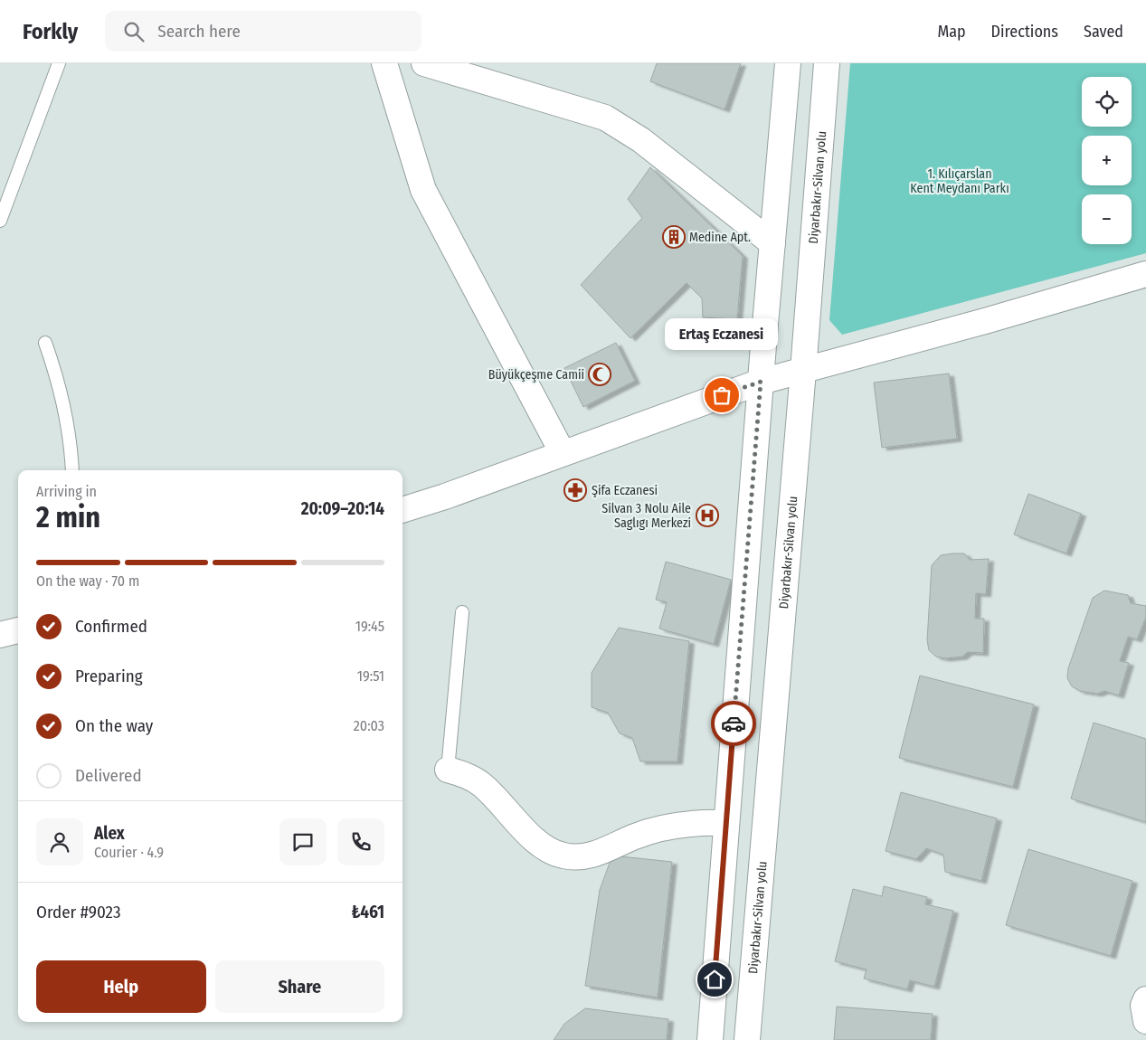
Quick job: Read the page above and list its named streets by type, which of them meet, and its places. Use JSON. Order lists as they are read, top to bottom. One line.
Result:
{"streets":{"main road":["Diyarbakır-Silvan yolu"]},"parks":["1. Kılıçarslan Kent Meydanı Parkı"],"places":{"building":["Medine Apt."],"mosque":["Büyükçeşme Camii"],"other":["Ertaş Eczanesi"],"pharmacy":["Şifa Eczanesi"],"hospital":["Silvan 3 Nolu Aile Saglıgı Merkezi"]},"page":{"header":"Forkly","search":"Search here","nav":["Map","Directions","Saved"],"map_buttons":["+","−"],"bubble":"Ertaş Eczanesi","heading":["2 min","Arriving in","20:09–20:14"],"panel":["Alex","Courier · 4.9","Order #9023","₺461"],"bar":"On the way · 70 m","list":[["Confirmed","19:45"],["Preparing","19:51"],["On the way","20:03"],"Delivered"],"buttons":["Help","Share"]}}
